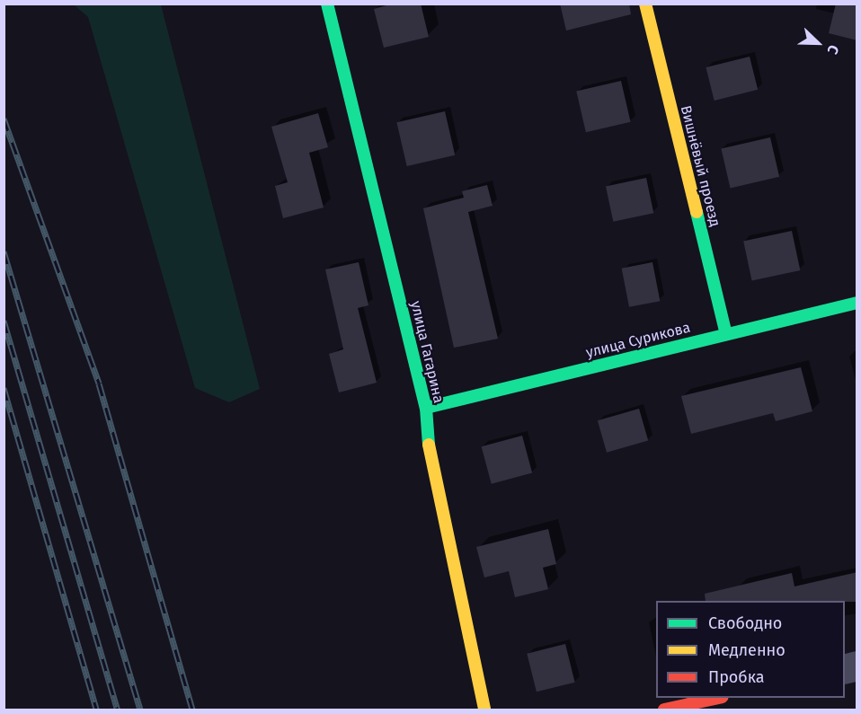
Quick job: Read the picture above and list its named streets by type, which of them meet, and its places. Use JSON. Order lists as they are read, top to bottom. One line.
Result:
{"streets":{"street":["Вишнёвый проезд","улица Сурикова","улица Гагарина"]},"crossings":[["Вишнёвый проезд","улица Сурикова"],["улица Сурикова","улица Гагарина"]],"legend":["Свободно","Медленно","Пробка"],"north":"bottom right"}
